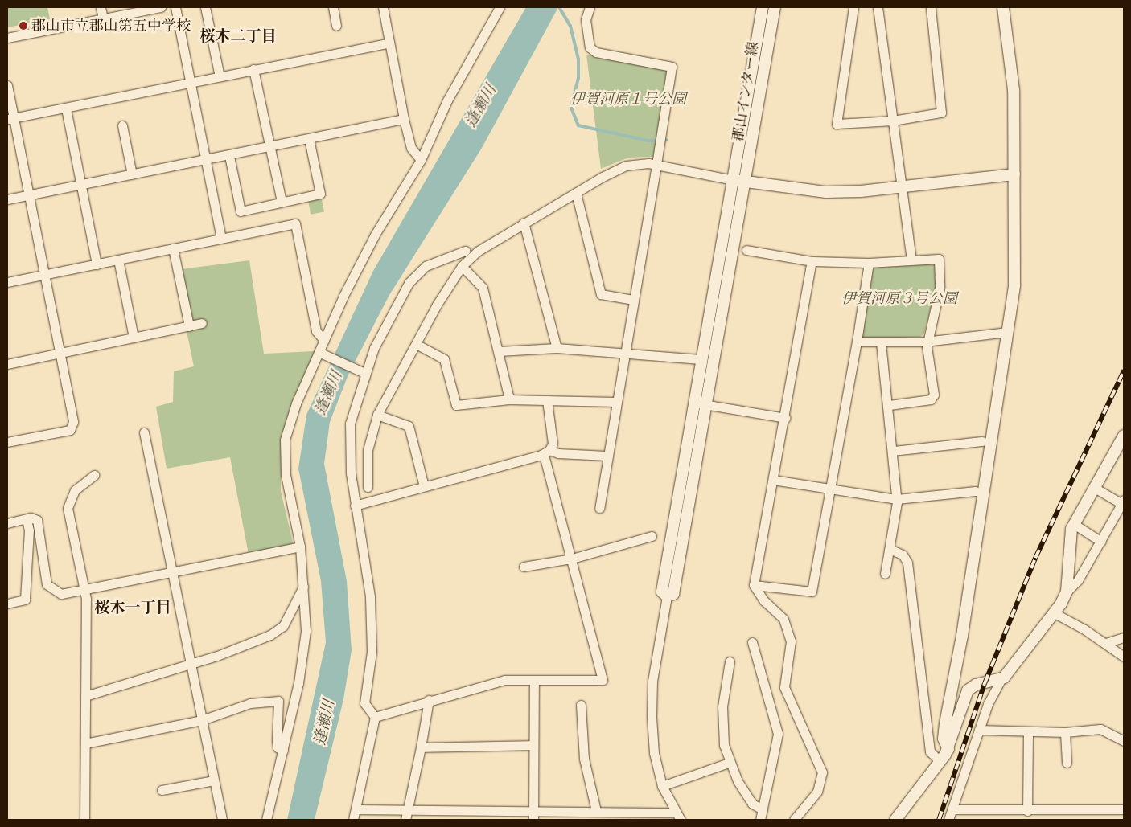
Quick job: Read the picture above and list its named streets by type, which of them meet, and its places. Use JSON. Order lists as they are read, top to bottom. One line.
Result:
{"streets":{"street":["郡山インター線"]},"districts":["桜木二丁目","桜木一丁目"],"water":["逢瀬川"],"parks":["伊賀河原１号公園","伊賀河原３号公園"],"places":["郡山市立郡山第五中学校"]}
